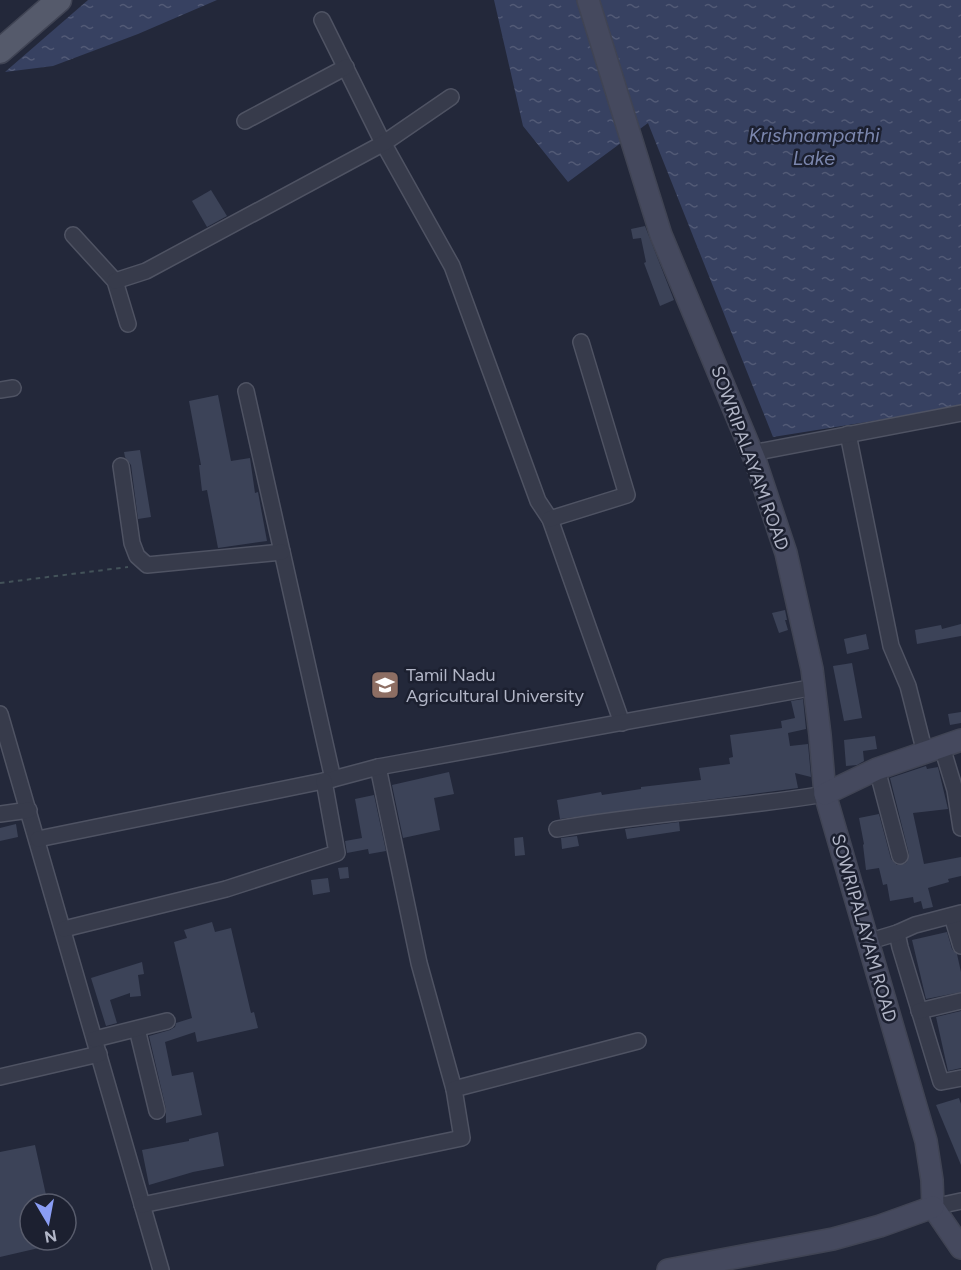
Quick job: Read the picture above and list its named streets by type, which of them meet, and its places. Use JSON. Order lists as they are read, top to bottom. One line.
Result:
{"streets":{"street":["SOWRIPALAYAM ROAD"]},"water":["Krishnampathi Lake"],"places":{"school or university":["Tamil Nadu Agricultural University"]},"north":"bottom"}
